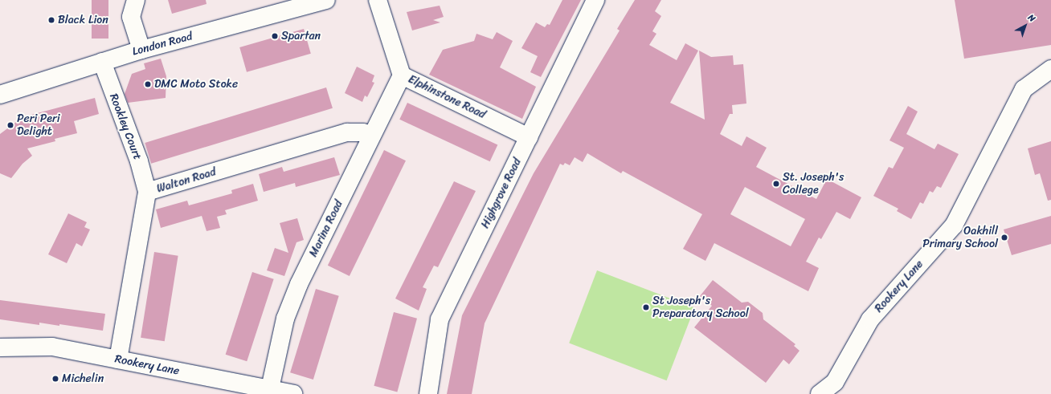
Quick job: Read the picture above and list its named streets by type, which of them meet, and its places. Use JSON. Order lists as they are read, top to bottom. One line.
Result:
{"streets":{"street":["London Road","Elphinstone Road","Rookley Court","Walton Road","Highgrove Road","Marina Road","Rookery Lane"]},"crossings":[["London Road","Rookley Court"],["Elphinstone Road","Highgrove Road"],["Elphinstone Road","Marina Road"],["Rookley Court","Walton Road"],["Walton Road","Marina Road"],["Walton Road","Rookery Lane"],["Marina Road","Rookery Lane"]],"places":["Black Lion","Spartan","DMC Moto Stoke","Peri Peri Delight","St. Joseph's College","Oakhill Primary School","St Joseph's Preparatory School","Michelin"],"north":"top right"}
